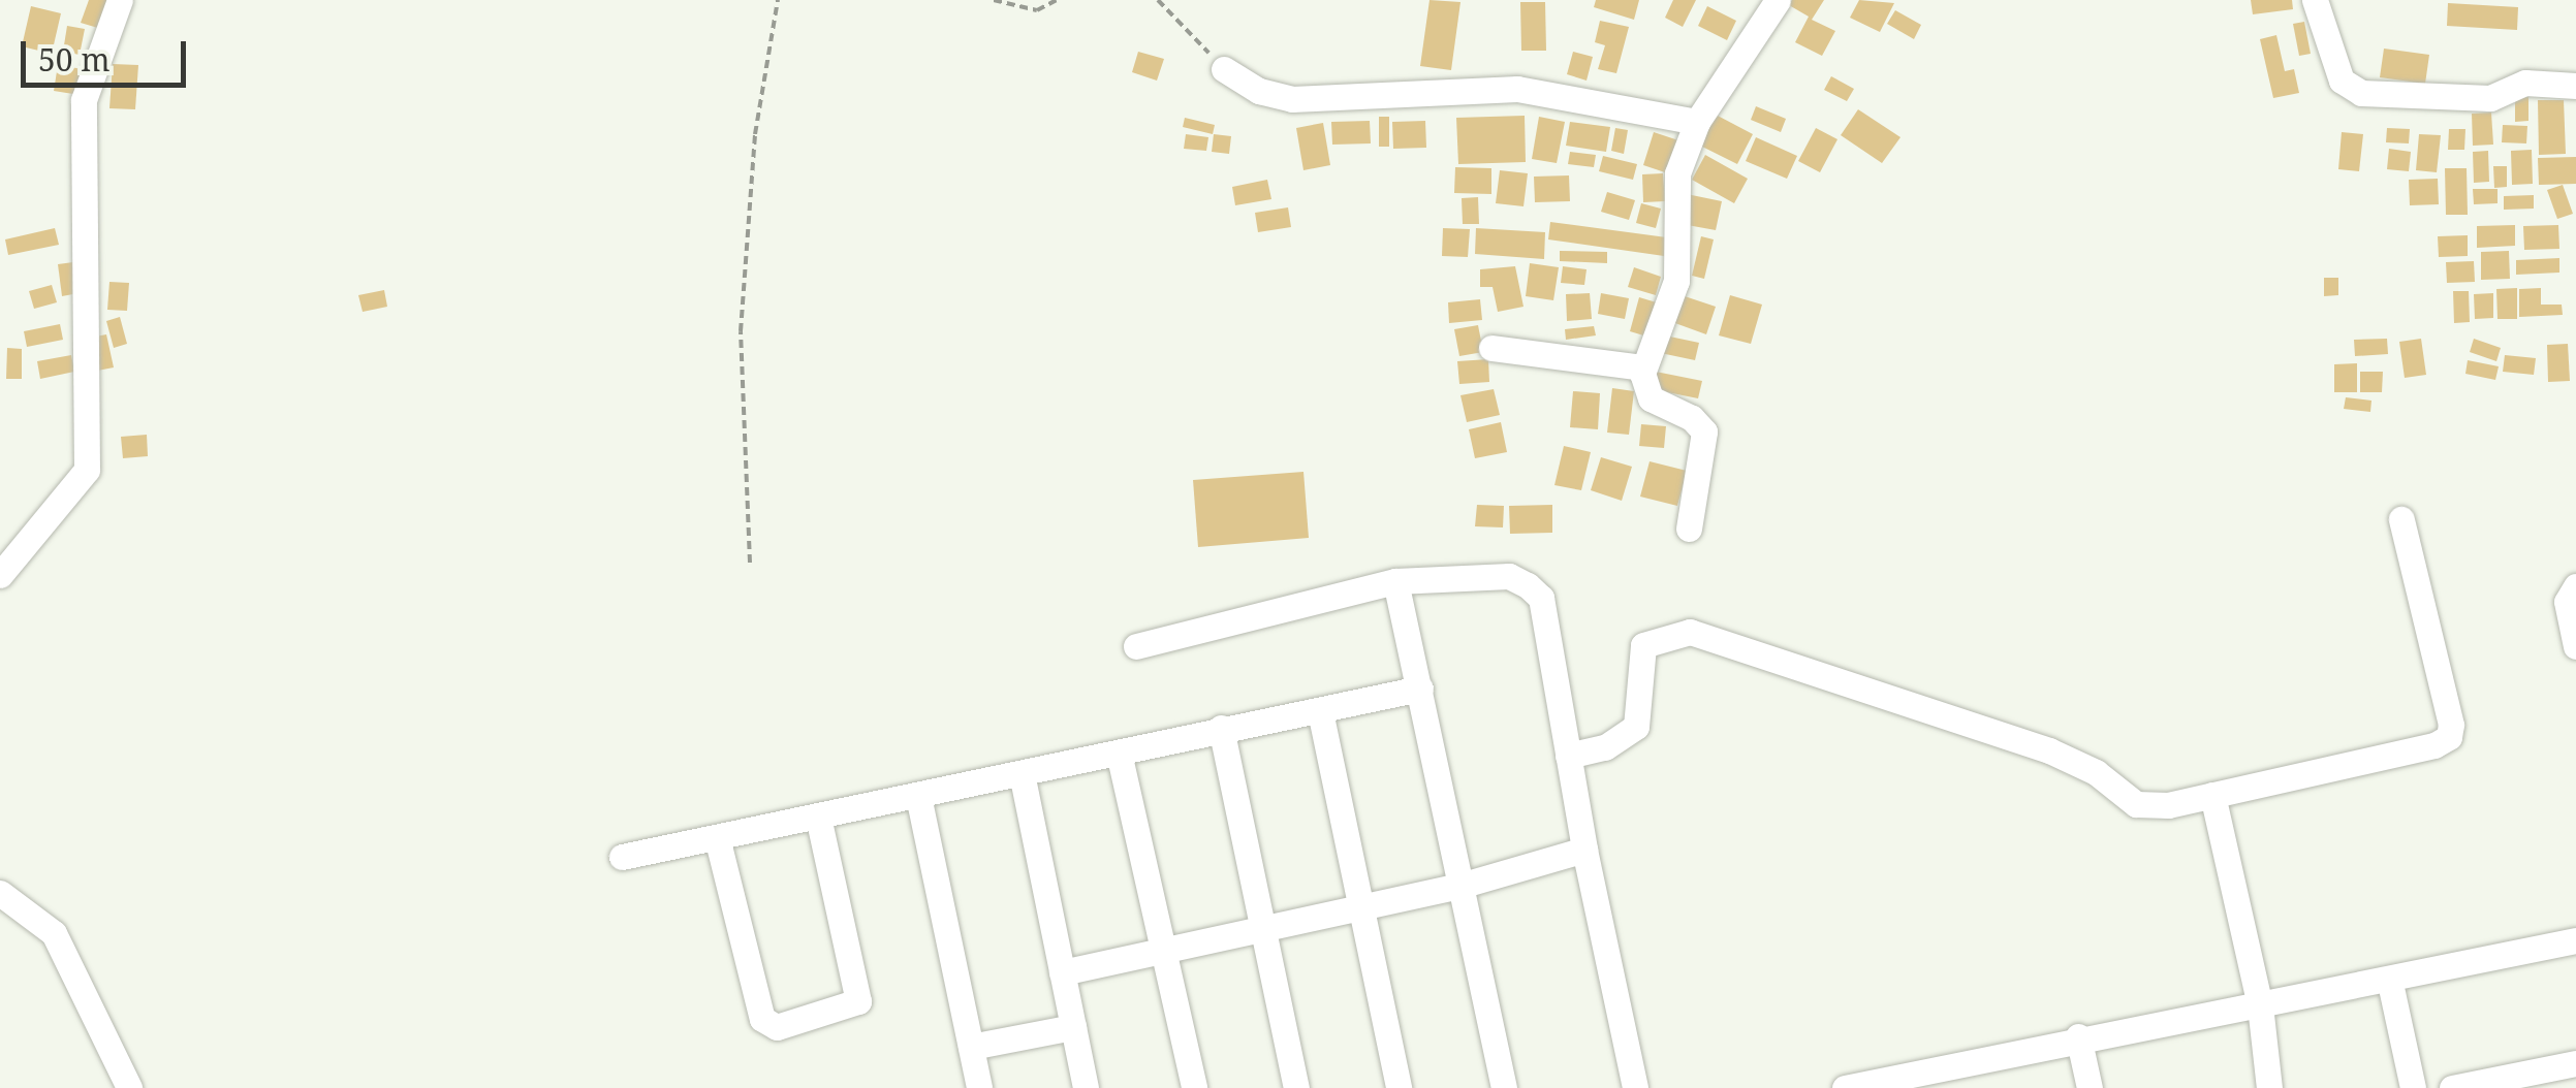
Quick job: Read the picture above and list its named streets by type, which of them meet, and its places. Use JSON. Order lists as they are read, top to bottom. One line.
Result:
{"scale_bar":"50 m"}
